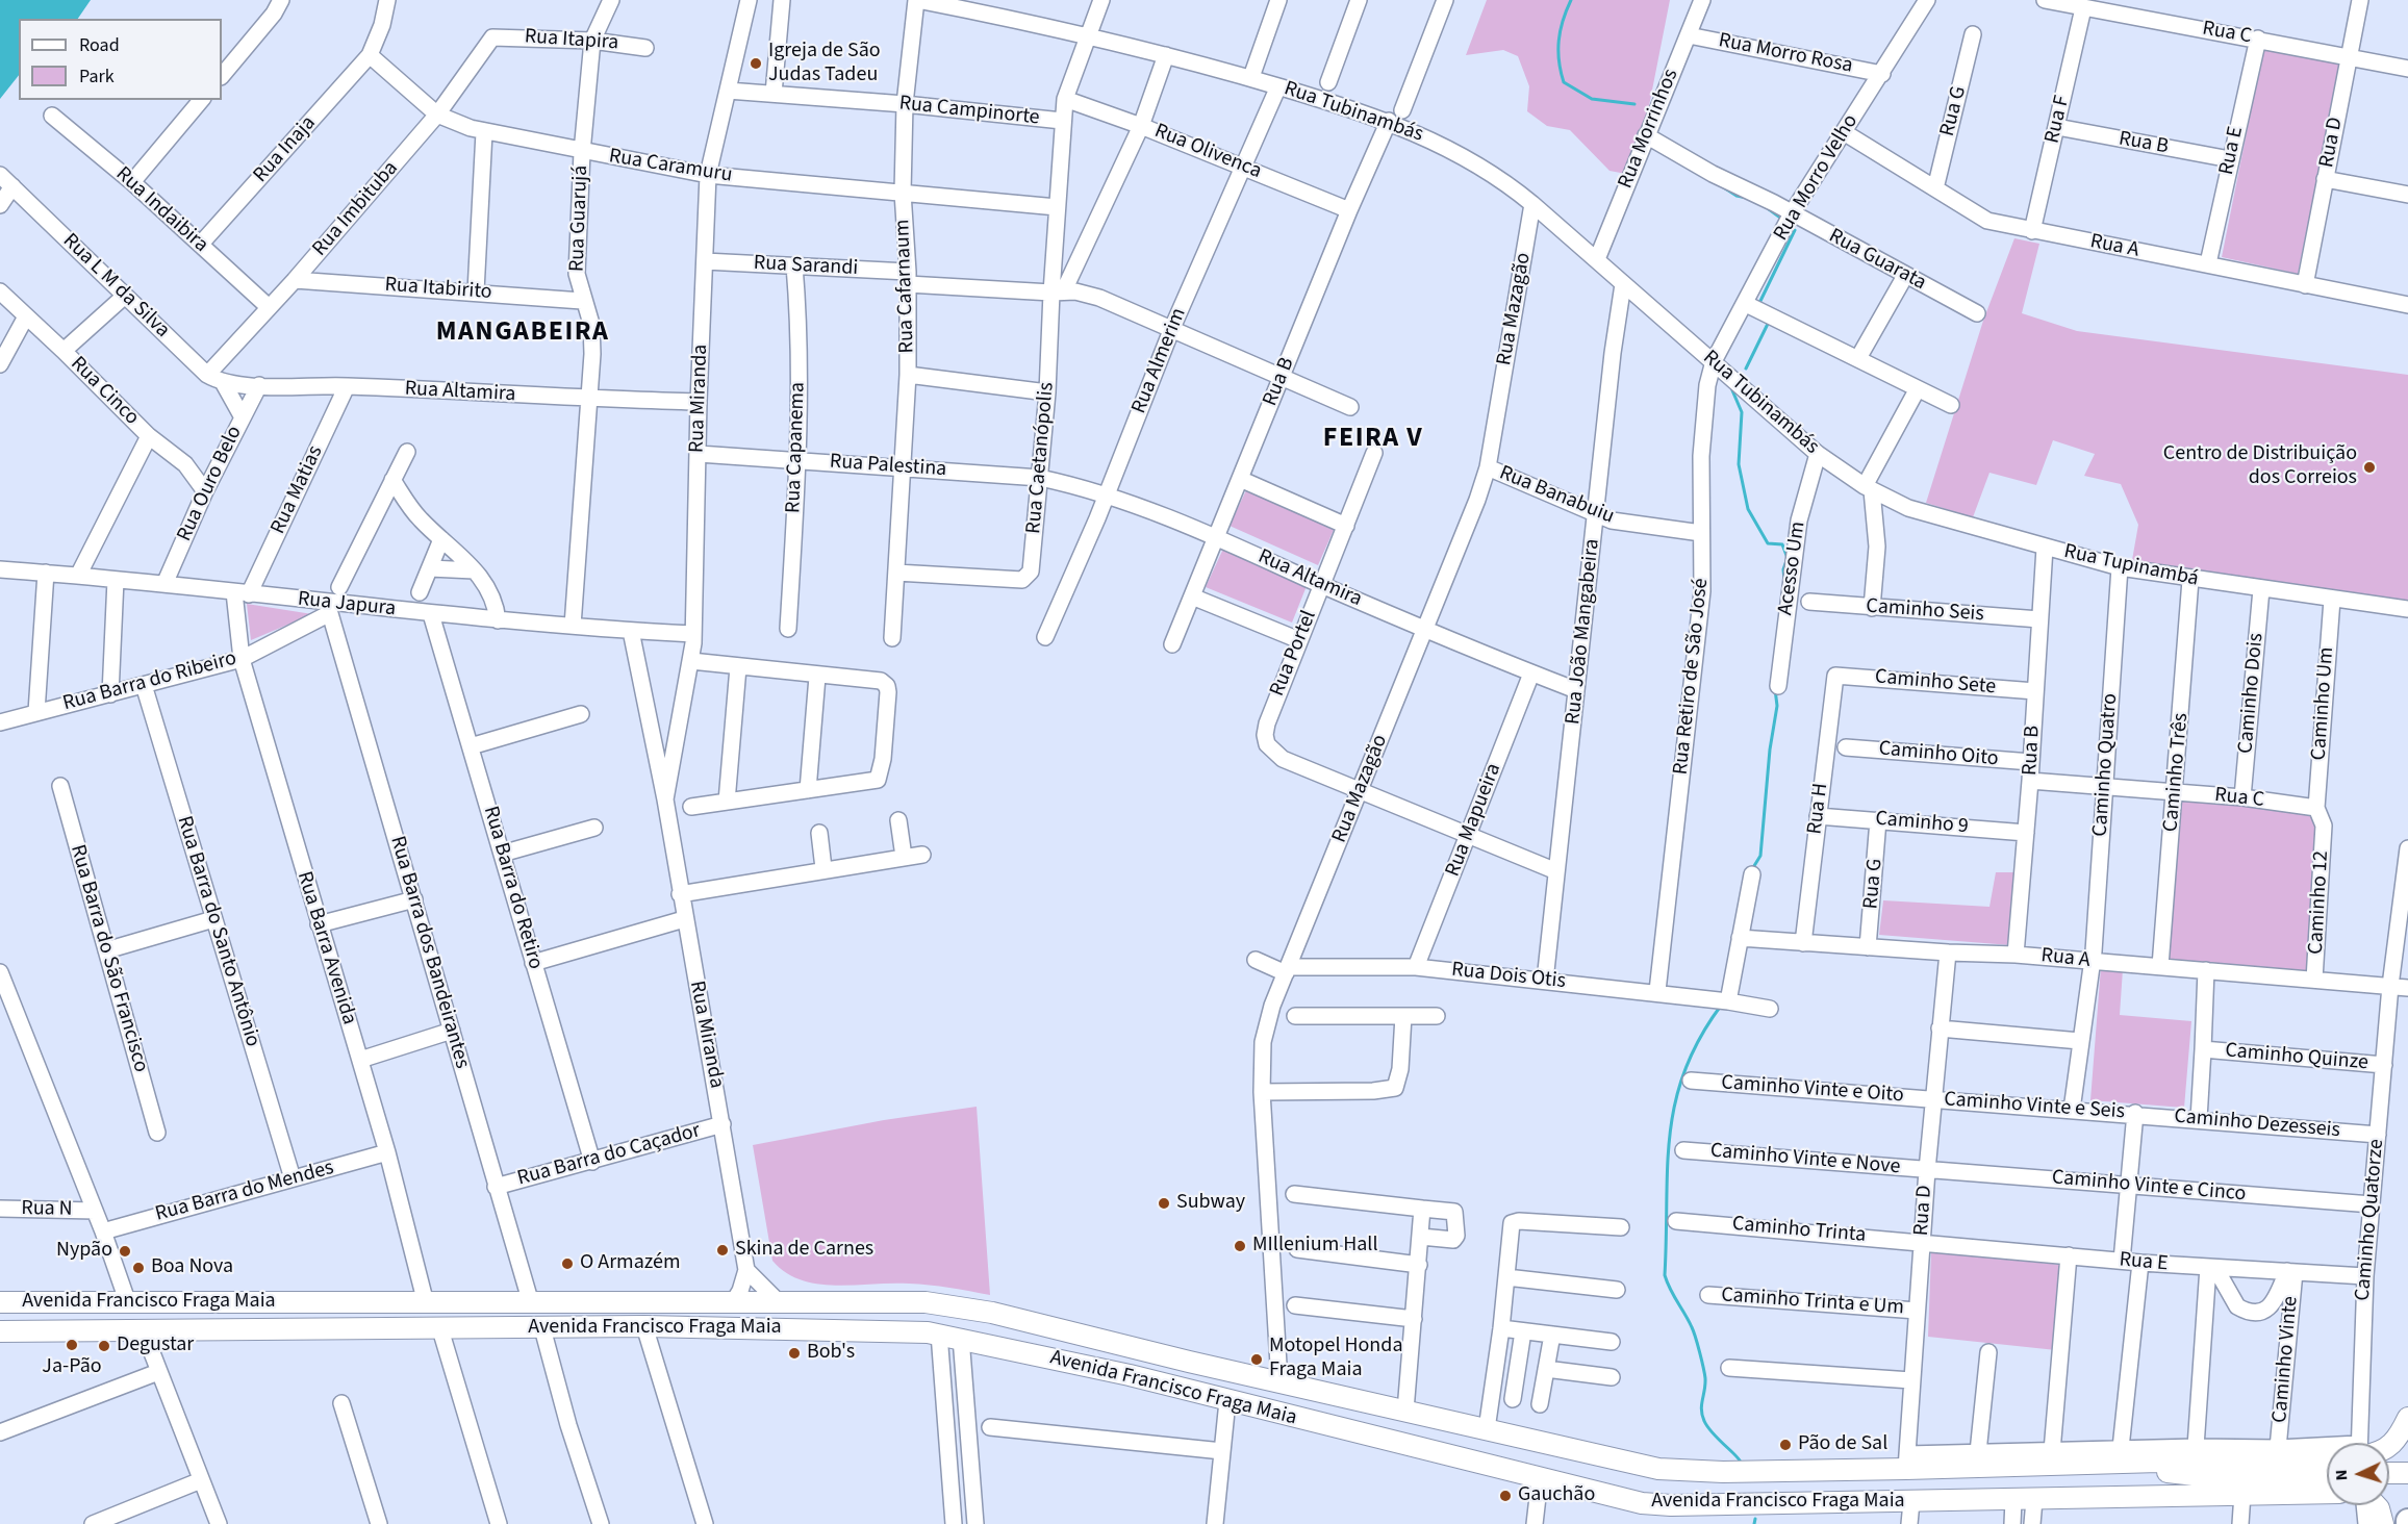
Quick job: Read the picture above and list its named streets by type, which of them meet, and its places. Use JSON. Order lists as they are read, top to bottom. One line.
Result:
{"streets":{"main road":["Avenida Francisco Fraga Maia"],"street":["Rua C","Rua Itapira","Rua Morro Rosa","Rua Campinorte","Rua G","Rua Tubinambás","Rua F","Rua Morrinhos","Rua D","Rua B","Rua Inaja","Rua E","Rua Olivenca","Rua Caramuru","Rua Morro Velho","Rua Imbituba","Rua Indaibira","Rua Guarujá","Rua A","Rua Guarata","Rua Sarandi","Rua L M da Silva","Rua Cafarnaum","Rua Itabirito","Rua Mazagão","Rua Almerim","Rua Cinco","Rua Altamira","Rua Miranda","Rua Capanema","Rua Caetanópolis","Rua Palestina","Rua Ouro Belo","Rua Matias","Rua Banabuiu","Rua Tupinambá","Acesso Um","Rua Japura","Caminho Seis","Rua João Mangabeira","Rua Portel","Rua Retiro de São José","Rua Barra do Ribeiro","Caminho Sete","Caminho Dois","Caminho Um","Caminho Oito","Caminho Quatro","Caminho Três","Rua H","Rua Mapueira","Caminho 9","Rua Barra do Retiro","Caminho 12","Rua Barra do Santo Antônio","Rua Barra Avenida","Rua Barra dos Bandeirantes","Rua Barra do São Francisco","Rua Dois Otis","Caminho Quinze","Caminho Vinte e Oito","Caminho Vinte e Seis","Caminho Dezesseis","Rua Barra do Caçador","Caminho Vinte e Nove","Caminho Vinte e Cinco","Rua Barra do Mendes","Rua N","Caminho Quatorze","Caminho Trinta","Caminho Trinta e Um","Caminho Vinte"]},"crossings":[["Rua C","Rua F"],["Rua C","Rua D"],["Rua C","Rua B"],["Rua C","Rua E"],["Rua C","Caminho Dois"],["Rua C","Caminho Um"],["Rua C","Caminho Quatro"],["Rua C","Caminho Três"],["Rua C","Caminho 12"],["Rua Itapira","Rua Imbituba"],["Rua Itapira","Rua Guarujá"],["Rua Morro Rosa","Rua Morrinhos"],["Rua Morro Rosa","Rua Morro Velho"],["Rua Campinorte","Rua Cafarnaum"],["Rua Campinorte","Rua Miranda"],["Rua Campinorte","Rua Caetanópolis"],["Rua G","Rua A"],["Rua G","Caminho 9"],["Rua Tubinambás","Rua Morrinhos"],["Rua Tubinambás","Rua B"],["Rua Tubinambás","Rua Morro Velho"],["Rua Tubinambás","Rua Cafarnaum"],["Rua Tubinambás","Rua Mazagão"],["Rua Tubinambás","Rua Almerim"],["Rua Tubinambás","Rua Caetanópolis"],["Rua Tubinambás","Rua Tupinambá"],["Rua Tubinambás","Acesso Um"],["Rua Tubinambás","Rua João Mangabeira"],["Rua Tubinambás","Rua Retiro de São José"],["Rua F","Rua B"],["Rua F","Rua A"],["Rua Morrinhos","Rua Guarata"],["Rua D","Rua E"],["Rua D","Rua A"],["Rua D","Caminho Vinte e Oito"],["Rua D","Caminho Vinte e Seis"],["Rua D","Caminho Vinte e Nove"],["Rua D","Caminho Vinte e Cinco"],["Rua D","Caminho Trinta"],["Rua D","Avenida Francisco Fraga Maia"],["Rua D","Caminho Trinta e Um"],["Rua B","Rua E"],["Rua B","Rua Olivenca"],["Rua B","Rua A"],["Rua B","Rua Sarandi"],["Rua B","Rua Altamira"],["Rua B","Rua Tupinambá"],["Rua B","Caminho Seis"],["Rua B","Caminho Sete"],["Rua B","Caminho Oito"],["Rua B","Caminho 9"],["Rua Inaja","Rua Caramuru"],["Rua Inaja","Rua Indaibira"],["Rua E","Rua A"],["Rua E","Caminho Quatorze"],["Rua E","Caminho Trinta"],["Rua E","Caminho Vinte"],["Rua Olivenca","Rua Almerim"],["Rua Olivenca","Rua Caetanópolis"],["Rua Caramuru","Rua Imbituba"],["Rua Caramuru","Rua Guarujá"],["Rua Caramuru","Rua Cafarnaum"],["Rua Caramuru","Rua Miranda"],["Rua Caramuru","Rua Caetanópolis"],["Rua Morro Velho","Rua A"],["Rua Morro Velho","Rua Guarata"],["Rua Morro Velho","Rua Retiro de São José"],["Rua Imbituba","Rua Indaibira"],["Rua Imbituba","Rua L M da Silva"],["Rua Imbituba","Rua Itabirito"],["Rua Guarujá","Rua Itabirito"],["Rua Guarujá","Rua Altamira"],["Rua Guarujá","Rua Japura"],["Rua A","Caminho Quatro"],["Rua A","Caminho Três"],["Rua A","Rua H"],["Rua A","Caminho 12"],["Rua A","Caminho Quatorze"],["Rua Sarandi","Rua Cafarnaum"],["Rua Sarandi","Rua Almerim"],["Rua Sarandi","Rua Miranda"],["Rua Sarandi","Rua Capanema"],["Rua Sarandi","Rua Caetanópolis"],["Rua L M da Silva","Rua Altamira"],["Rua Cafarnaum","Rua Caetanópolis"],["Rua Cafarnaum","Rua Palestina"],["Rua Mazagão","Rua Altamira"],["Rua Mazagão","Rua Banabuiu"],["Rua Mazagão","Rua Portel"],["Rua Mazagão","Rua Dois Otis"],["Rua Mazagão","Avenida Francisco Fraga Maia"],["Rua Almerim","Rua Altamira"],["Rua Cinco","Rua Ouro Belo"],["Rua Altamira","Rua Miranda"],["Rua Altamira","Rua Caetanópolis"],["Rua Altamira","Rua Palestina"],["Rua Altamira","Rua Ouro Belo"],["Rua Altamira","Rua Matias"],["Rua Altamira","Rua João Mangabeira"],["Rua Altamira","Rua Portel"],["Rua Altamira","Rua Mapueira"],["Rua Miranda","Rua Palestina"],["Rua Miranda","Rua Japura"],["Rua Miranda","Rua Barra do Caçador"],["Rua Capanema","Rua Palestina"],["Rua Caetanópolis","Rua Palestina"],["Rua Ouro Belo","Rua Japura"],["Rua Matias","Rua Japura"],["Rua Matias","Rua Barra Avenida"],["Rua Banabuiu","Rua João Mangabeira"],["Rua Banabuiu","Rua Retiro de São José"],["Rua Tupinambá","Caminho Dois"],["Rua Tupinambá","Caminho Um"],["Rua Tupinambá","Caminho Quatro"],["Rua Tupinambá","Caminho Três"],["Rua Japura","Rua Barra do Ribeiro"],["Rua Japura","Rua Barra do Retiro"],["Rua Japura","Rua Barra Avenida"],["Rua Japura","Rua Barra dos Bandeirantes"],["Rua João Mangabeira","Rua Dois Otis"],["Rua Retiro de São José","Rua Dois Otis"],["Rua Barra do Ribeiro","Rua Barra do Santo Antônio"],["Rua Barra do Ribeiro","Rua Barra Avenida"],["Rua Barra do Ribeiro","Rua Barra dos Bandeirantes"],["Caminho Sete","Rua H"],["Caminho Um","Caminho 12"],["Caminho Quatro","Caminho Vinte e Seis"],["Rua H","Caminho 9"],["Rua Mapueira","Rua Dois Otis"],["Rua Barra do Retiro","Rua Barra do Caçador"],["Rua Barra do Santo Antônio","Rua Barra do Mendes"],["Rua Barra Avenida","Rua Barra do Mendes"],["Rua Barra Avenida","Avenida Francisco Fraga Maia"],["Rua Barra dos Bandeirantes","Rua Barra do Caçador"],["Rua Barra dos Bandeirantes","Avenida Francisco Fraga Maia"],["Caminho Quinze","Caminho Dezesseis"],["Caminho Quinze","Caminho Quatorze"],["Caminho Vinte e Oito","Caminho Vinte e Seis"],["Caminho Vinte e Seis","Caminho Dezesseis"],["Caminho Dezesseis","Caminho Quatorze"],["Caminho Vinte e Nove","Caminho Vinte e Cinco"],["Caminho Vinte e Cinco","Caminho Quatorze"]],"districts":["MANGABEIRA","FEIRA V"],"places":["Igreja de São Judas Tadeu","Centro de Distribuição dos Correios","Subway","MIllenium Hall","Skina de Carnes","Nypão","O Armazém","Boa Nova","Ja-Pão","Degustar","Bob's","Motopel Honda Fraga Maia","Pão de Sal","Gauchão"],"legend":["Road","Park"],"north":"left"}
